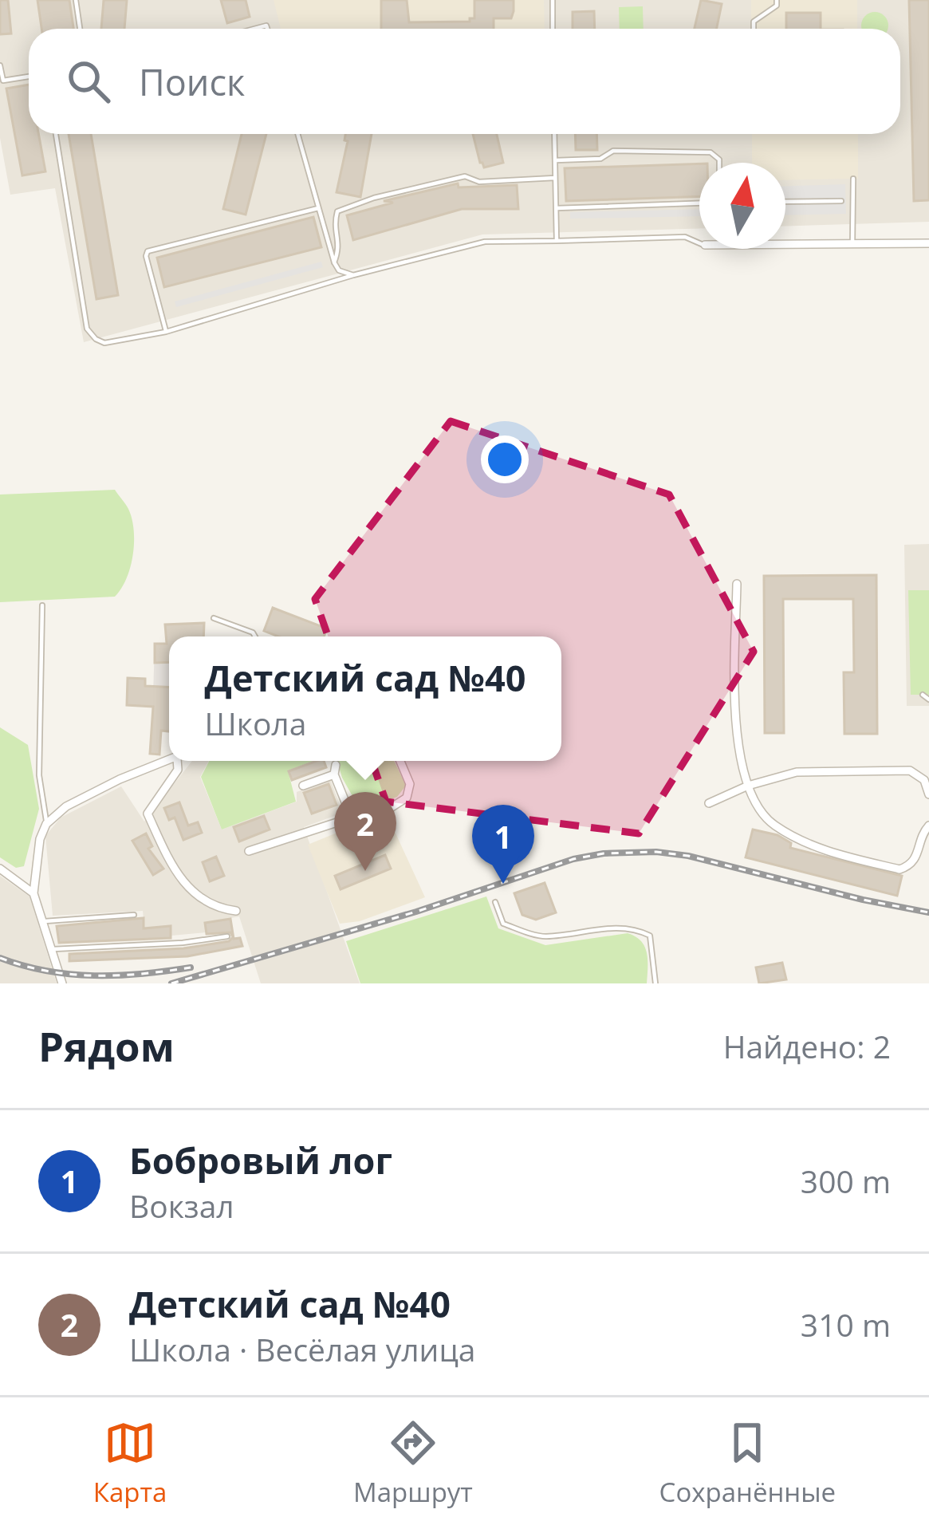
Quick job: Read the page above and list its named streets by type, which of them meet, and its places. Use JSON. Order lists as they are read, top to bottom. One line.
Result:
{"north":"top","page":{"search":"Поиск","popup":["Детский сад №40","Школа"],"pins":["2","1"],"heading":["Рядом","Найдено: 2"],"list":[{"mark":"1","name":"Бобровый лог","note":"Вокзал","value":"300 m"},{"mark":"2","name":"Детский сад №40","note":"Школа · Весёлая улица","value":"310 m"}],"nav":["Карта","Маршрут","Сохранённые"]}}
